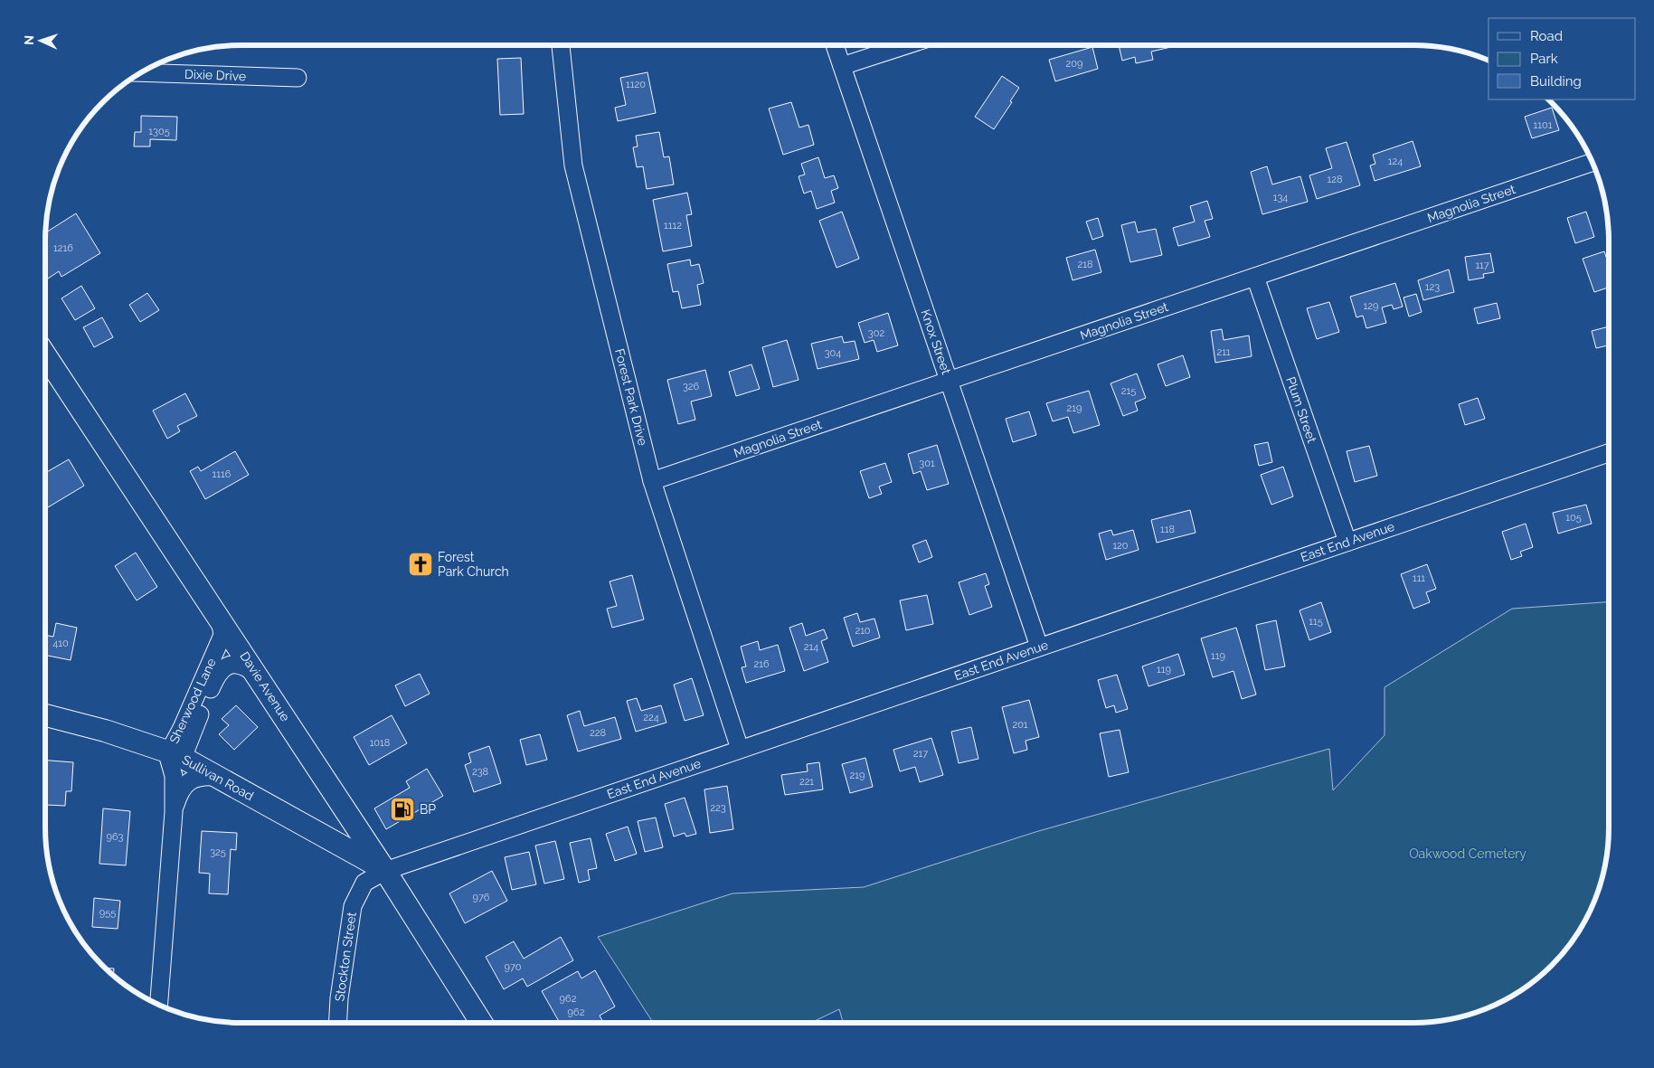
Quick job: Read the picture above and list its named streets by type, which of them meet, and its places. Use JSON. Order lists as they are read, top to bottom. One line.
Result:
{"streets":{"main road":["Davie Avenue","Sullivan Road"],"street":["Dixie Drive","Magnolia Street","Knox Street","Forest Park Drive","Plum Street","East End Avenue","Sherwood Lane","Stockton Street"]},"crossings":[["Magnolia Street","Knox Street"],["Magnolia Street","Forest Park Drive"],["Magnolia Street","Plum Street"],["Knox Street","East End Avenue"],["Forest Park Drive","East End Avenue"],["Plum Street","East End Avenue"],["East End Avenue","Davie Avenue"],["East End Avenue","Sullivan Road"],["East End Avenue","Stockton Street"],["Davie Avenue","Sherwood Lane"],["Davie Avenue","Sullivan Road"],["Davie Avenue","Stockton Street"],["Sherwood Lane","Sullivan Road"],["Sullivan Road","Stockton Street"]],"parks":["Oakwood Cemetery"],"places":{"church":["Forest Park Church"],"fuel station":["BP"]},"house_numbers":["209","1120","1101","1305","124","128","134","1112","1216","218","117","123","129","302","211","304","326","215","219","301","1116","105","118","120","111","115","210","410","214","119","216","119","224","201","228","1018","217","238","219","221","223","963","325","976","955","970","962","962"],"legend":["Road","Park","Building"],"north":"left"}
